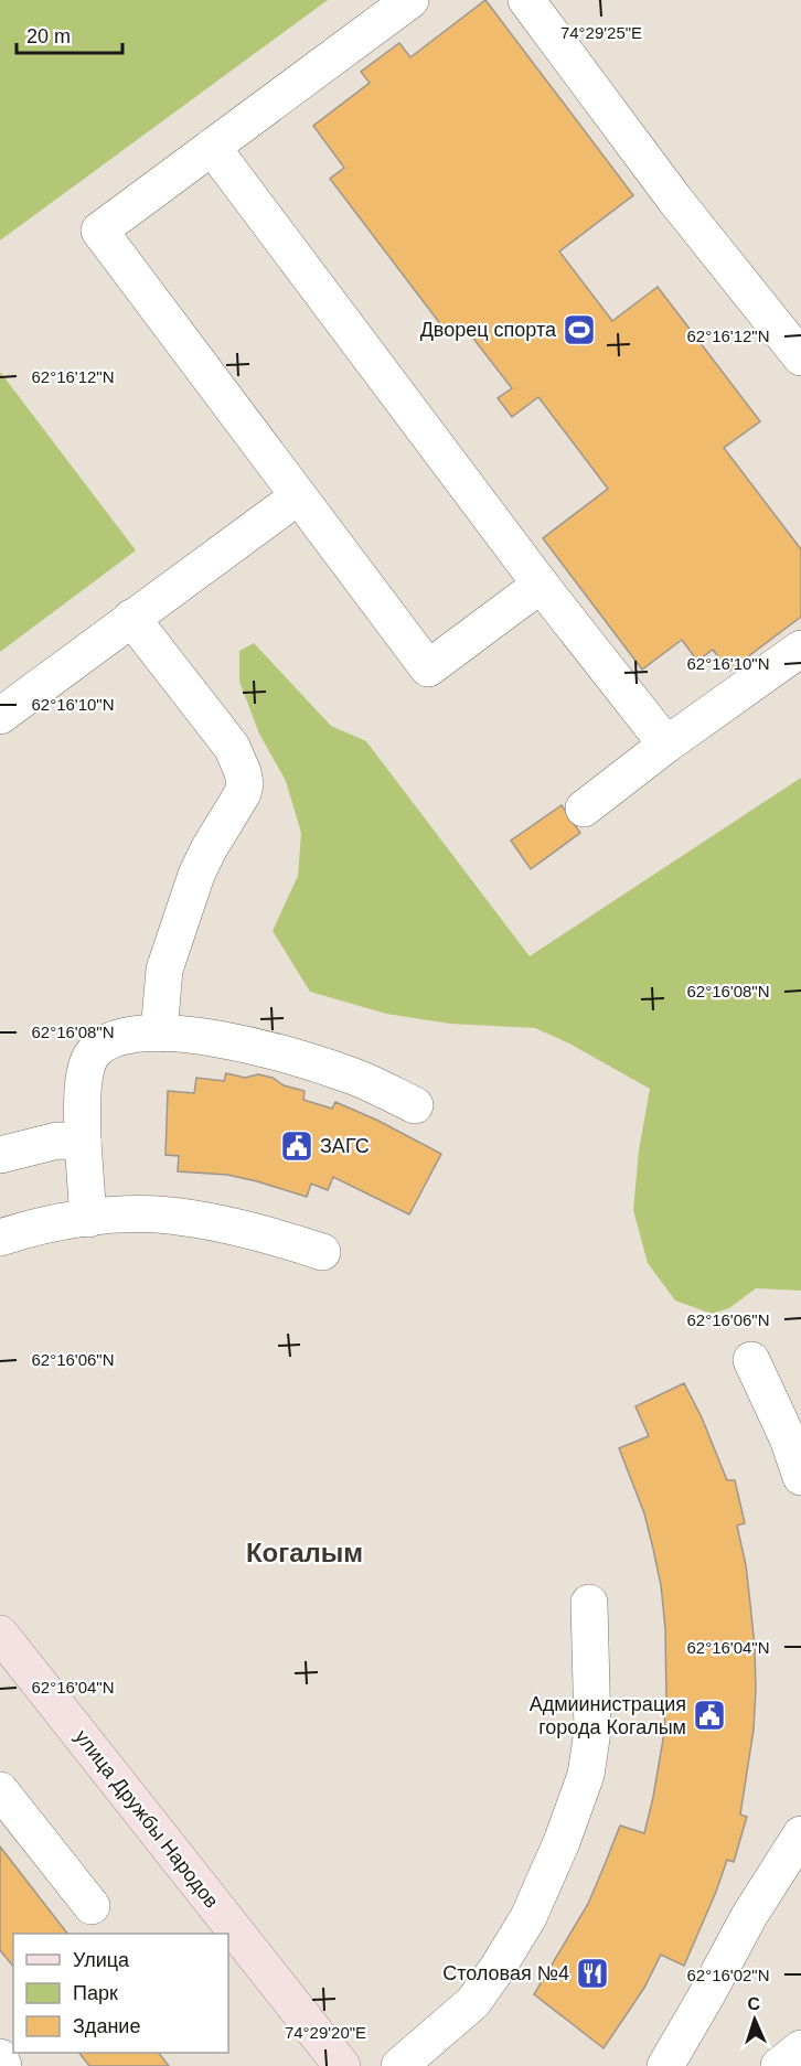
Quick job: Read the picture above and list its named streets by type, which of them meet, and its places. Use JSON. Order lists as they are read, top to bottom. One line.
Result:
{"streets":{"main road":["улица Дружбы Народов"]},"districts":["Когалым"],"places":{"sports":["Дворец спорта"],"public building":["ЗАГС","Адмиинистрация города Когалым"],"restaurant":["Столовая №4"]},"legend":["Улица","Парк","Здание"],"scale_bar":"20 m","north":"top","coordinates":["74°29'25\"E","62°16'12\"N","62°16'10\"N","62°16'08\"N","62°16'06\"N","62°16'04\"N","62°16'02\"N","74°29'20\"E"]}
